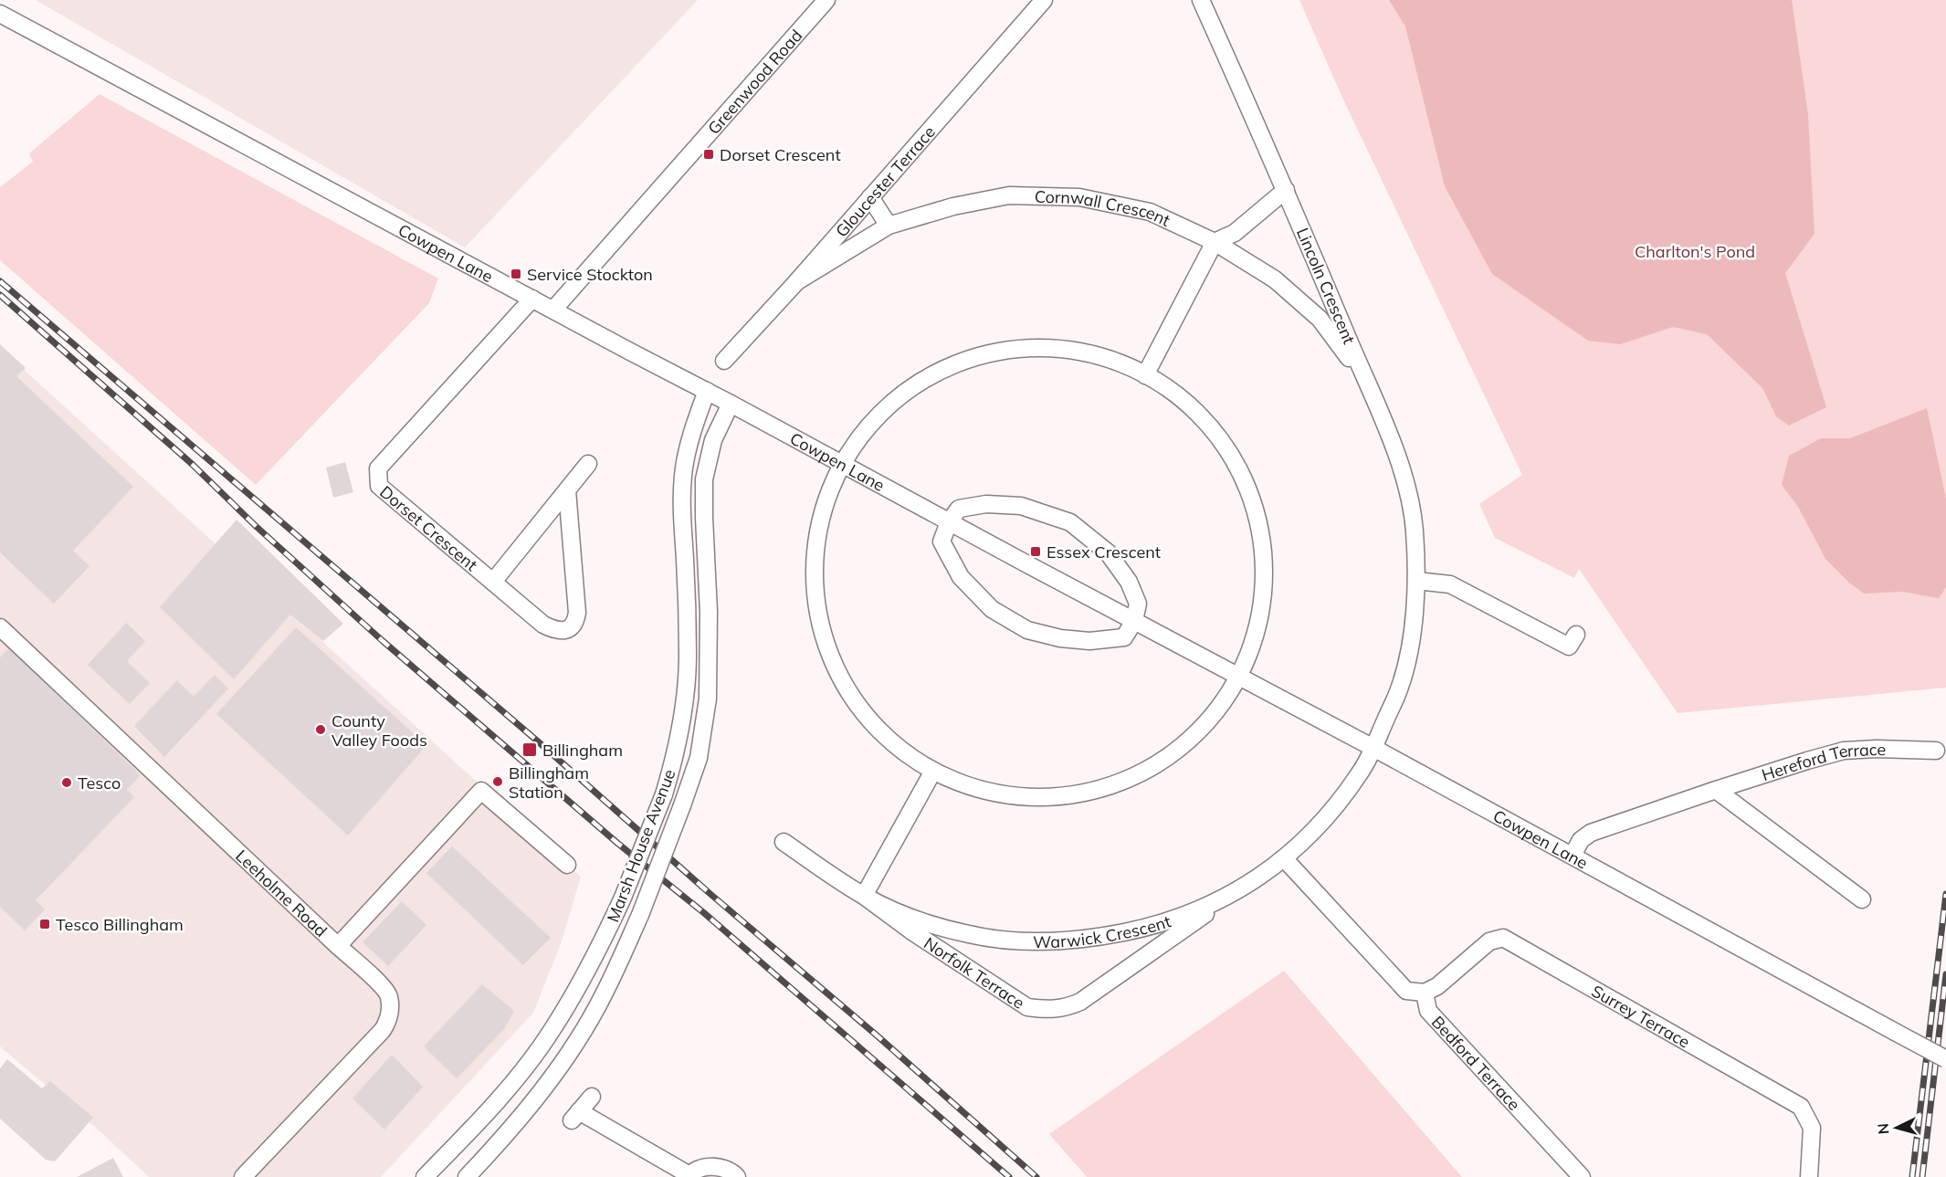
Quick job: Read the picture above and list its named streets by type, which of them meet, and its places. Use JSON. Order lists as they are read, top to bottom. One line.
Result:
{"streets":{"street":["Greenwood Road","Gloucester Terrace","Cornwall Crescent","Cowpen Lane","Lincoln Crescent","Dorset Crescent","Hereford Terrace","Marsh House Avenue","Leeholme Road","Warwick Crescent","Norfolk Terrace","Surrey Terrace","Bedford Terrace"]},"crossings":[["Greenwood Road","Cowpen Lane"],["Gloucester Terrace","Cornwall Crescent"],["Cornwall Crescent","Lincoln Crescent"],["Cowpen Lane","Lincoln Crescent"],["Cowpen Lane","Dorset Crescent"],["Cowpen Lane","Hereford Terrace"],["Cowpen Lane","Marsh House Avenue"],["Cowpen Lane","Warwick Crescent"],["Lincoln Crescent","Warwick Crescent"],["Warwick Crescent","Norfolk Terrace"],["Surrey Terrace","Bedford Terrace"]],"parks":["Charlton's Pond"],"places":{"transit":["Dorset Crescent","Service Stockton","Essex Crescent","Billingham","Tesco Billingham"],"other":["County Valley Foods","Billingham Station","Tesco"]},"north":"left"}
